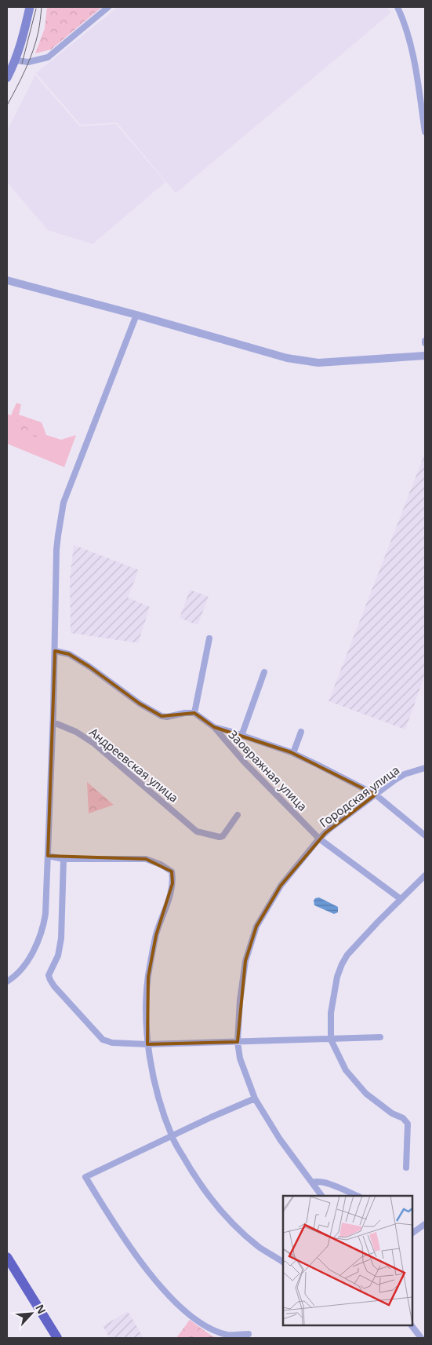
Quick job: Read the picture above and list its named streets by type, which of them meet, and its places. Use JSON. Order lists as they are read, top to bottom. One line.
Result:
{"streets":{"street":["Андреевская улица","Заовражная улица","Городская улица"]},"crossings":[["Заовражная улица","Городская улица"]],"north":"top right"}
